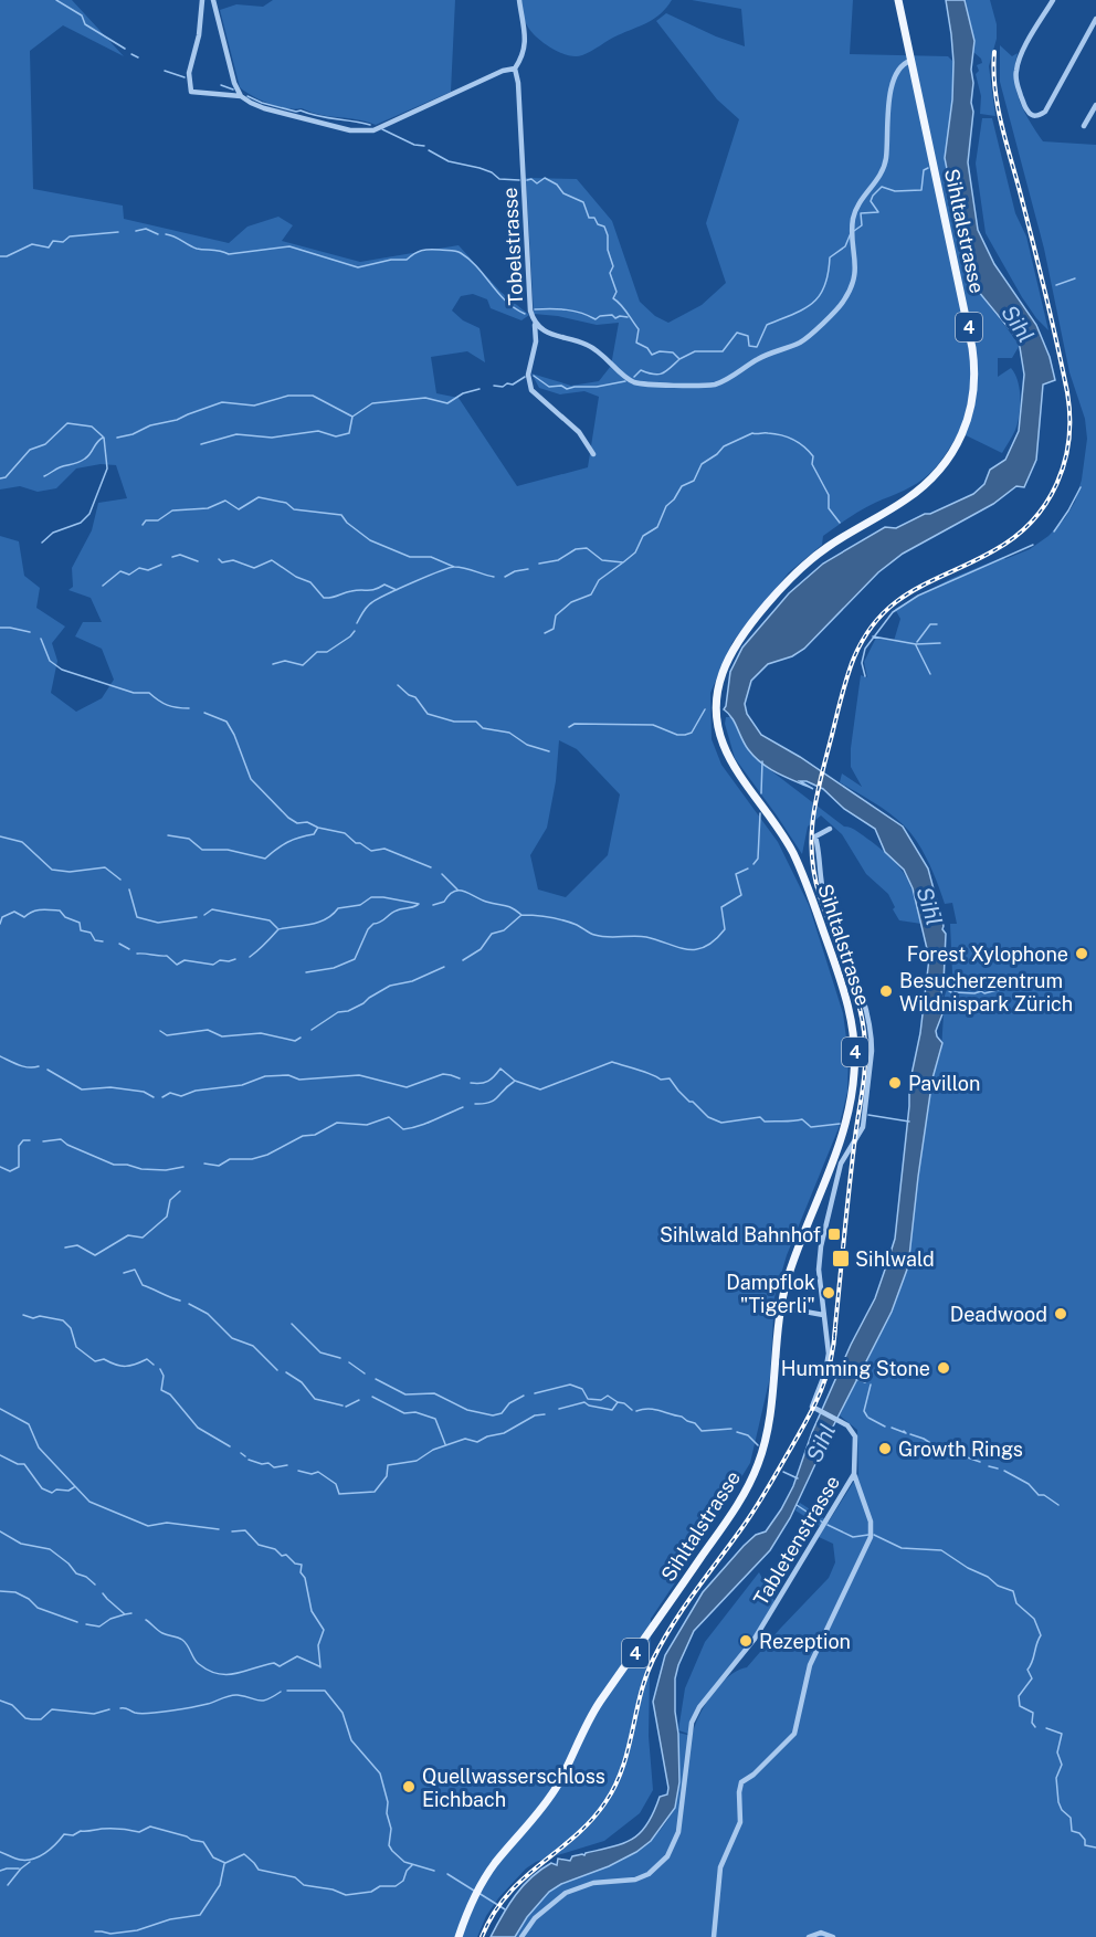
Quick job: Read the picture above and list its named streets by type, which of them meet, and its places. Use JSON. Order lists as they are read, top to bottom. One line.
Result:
{"streets":{"main road":["Sihltalstrasse","4"],"street":["Tobelstrasse","Tabletenstrasse"]},"crossings":[["Sihltalstrasse","Tobelstrasse"]],"water":["Sihl"],"places":{"other":["Forest Xylophone","Besucherzentrum Wildnispark Zürich","Pavillon","Dampflok \"Tigerli\"","Deadwood","Humming Stone","Growth Rings","Rezeption","Quellwasserschloss Eichbach"],"transit":["Sihlwald Bahnhof","Sihlwald"]}}
